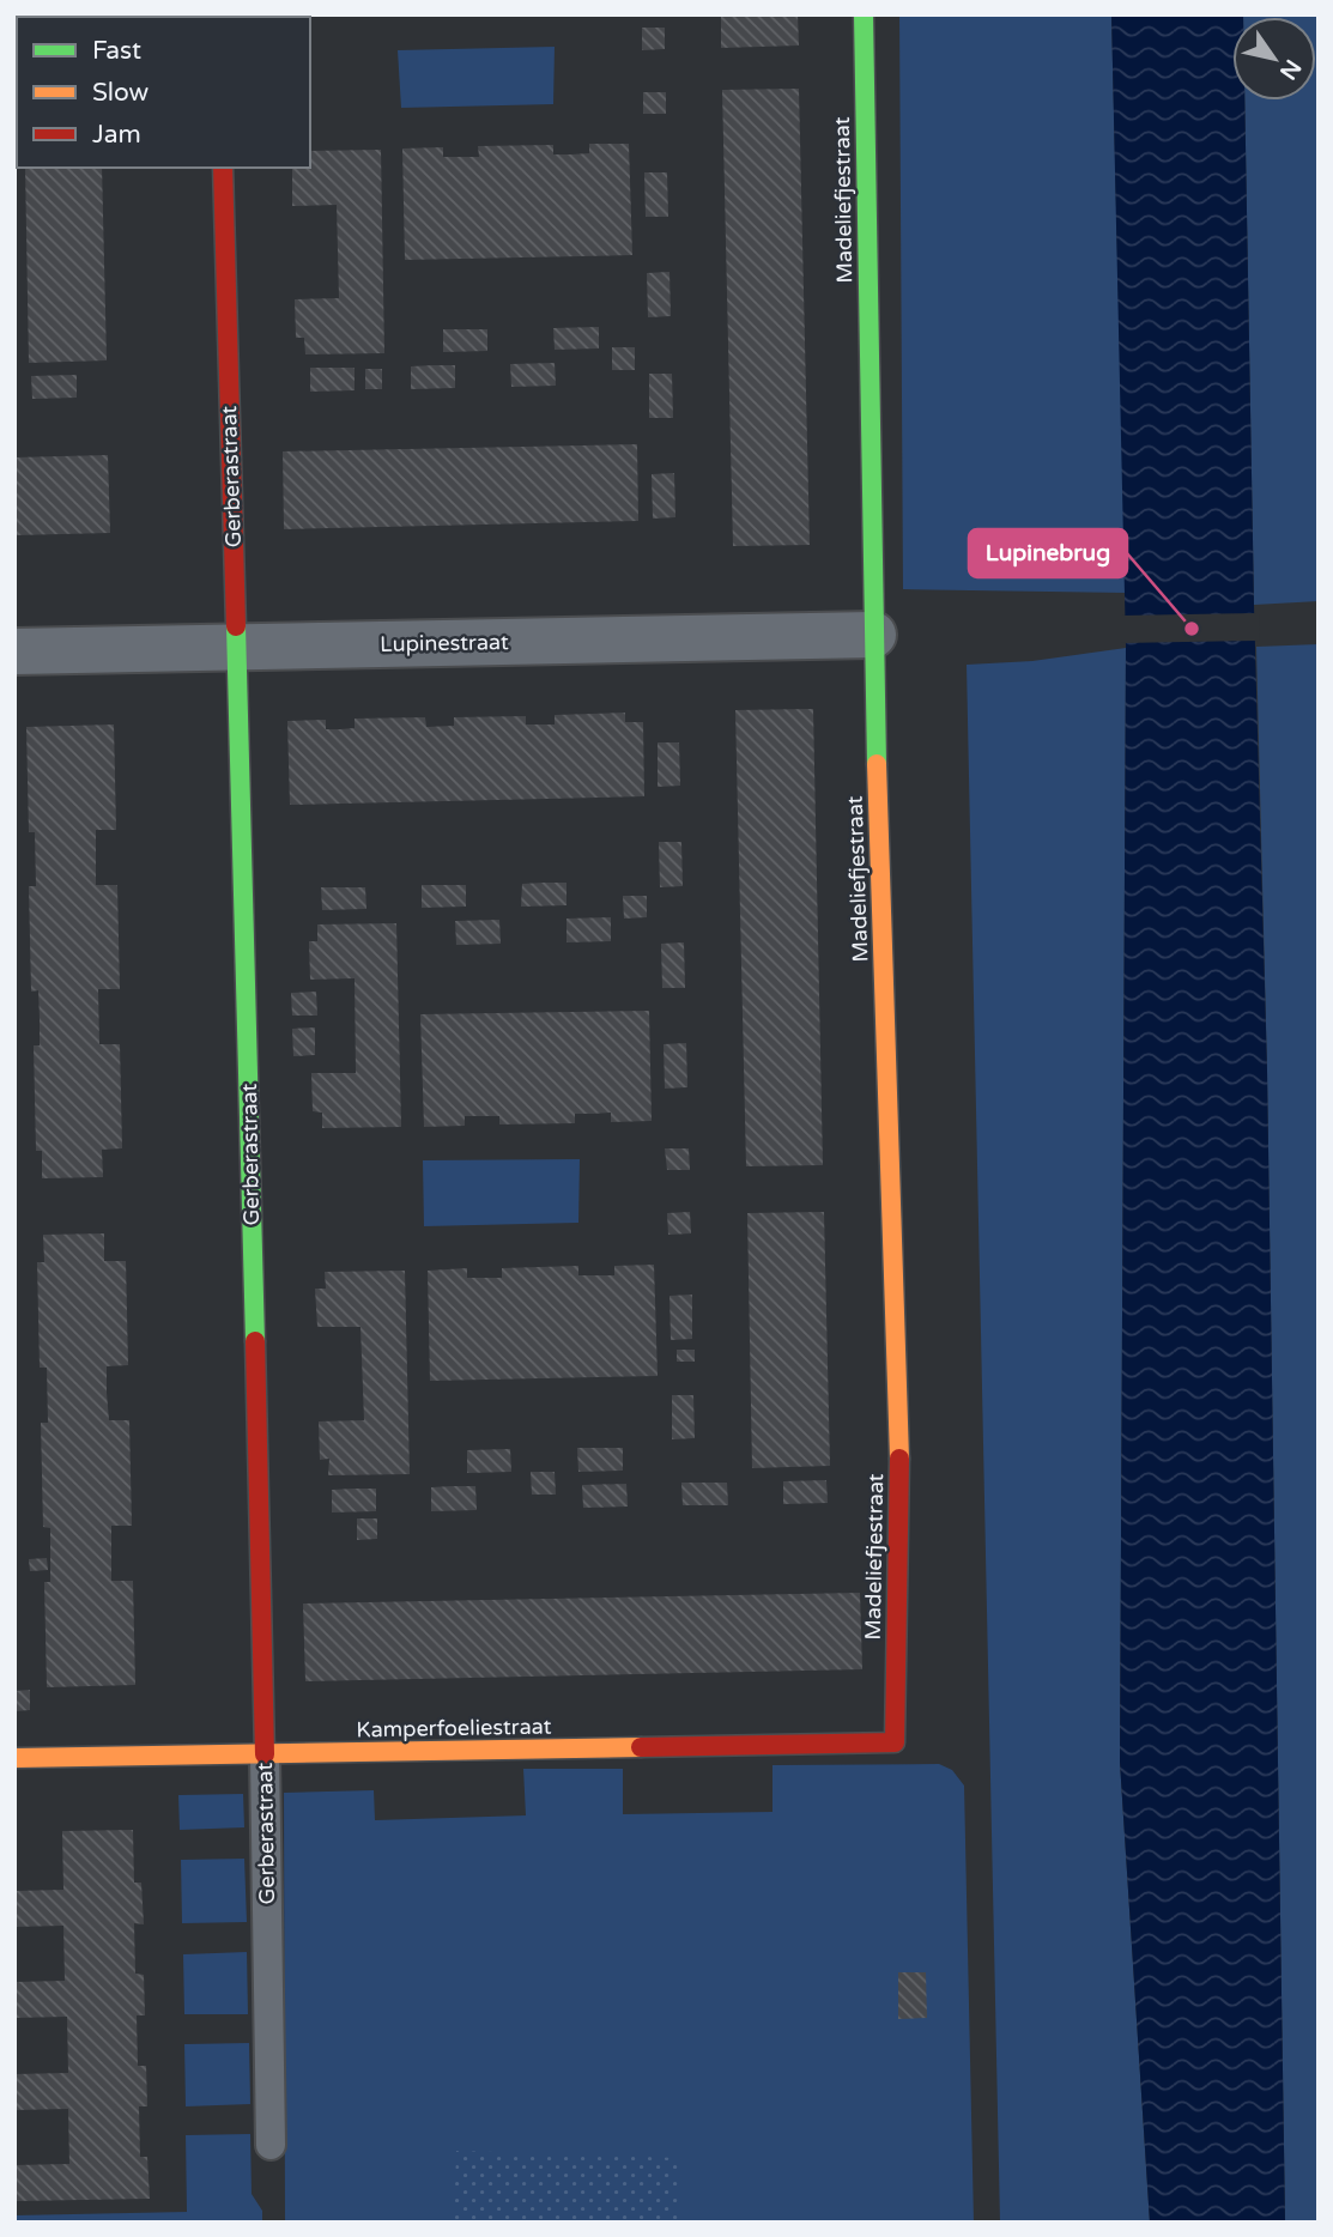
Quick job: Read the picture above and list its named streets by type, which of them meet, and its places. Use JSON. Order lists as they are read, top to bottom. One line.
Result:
{"streets":{"street":["Madeliefjestraat","Gerberastraat","Lupinestraat","Kamperfoeliestraat"]},"crossings":[["Madeliefjestraat","Lupinestraat"],["Madeliefjestraat","Kamperfoeliestraat"],["Gerberastraat","Lupinestraat"],["Gerberastraat","Kamperfoeliestraat"]],"places":["Lupinebrug"],"legend":["Fast","Slow","Jam"],"north":"bottom right"}
